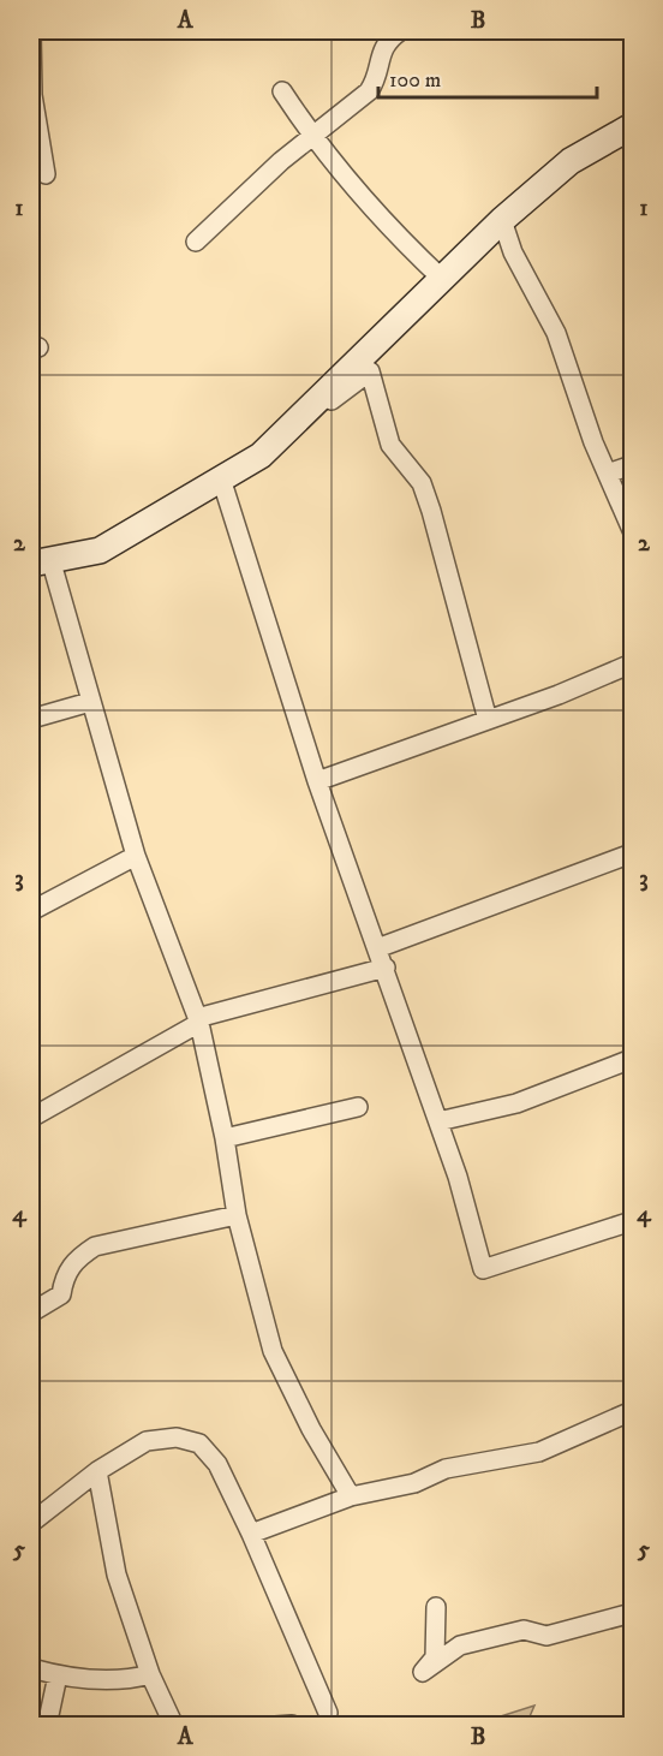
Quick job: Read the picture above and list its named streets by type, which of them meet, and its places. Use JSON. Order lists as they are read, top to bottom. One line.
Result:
{"scale_bar":"100 m","grid":{"columns":["A","B"],"rows":["1","2","3","4","5"]}}
